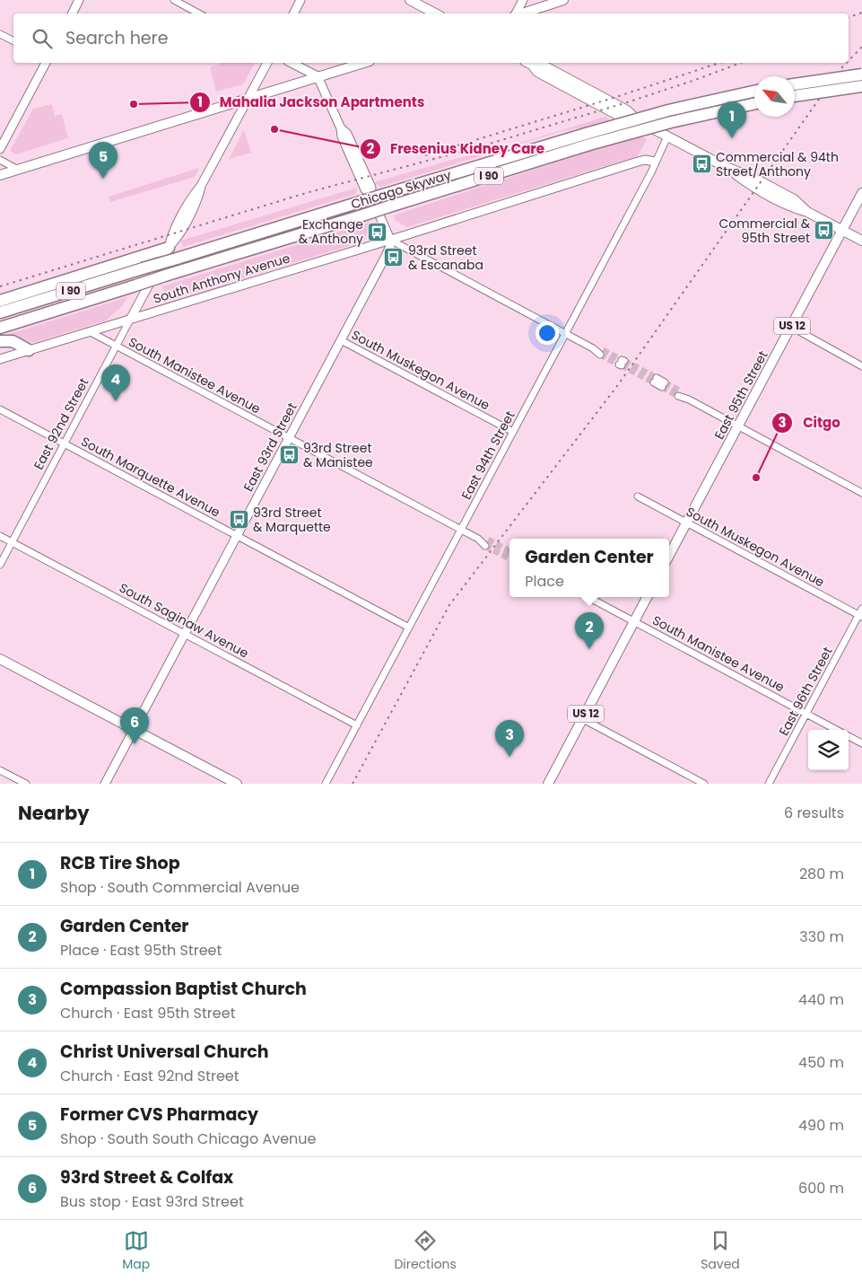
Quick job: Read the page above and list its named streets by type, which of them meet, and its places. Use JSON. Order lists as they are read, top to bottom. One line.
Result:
{"streets":{"highway":["I 90","Chicago Skyway"],"main road":["US 12","East 95th Street"],"street":["South Anthony Avenue","South Muskegon Avenue","South Manistee Avenue","East 92nd Street","East 93rd Street","East 94th Street","South Marquette Avenue","South Saginaw Avenue","East 96th Street"]},"crossings":[["South Anthony Avenue","South Manistee Avenue"],["South Anthony Avenue","East 92nd Street"],["South Anthony Avenue","East 93rd Street"],["South Anthony Avenue","East 94th Street"],["US 12","South Manistee Avenue"],["South Muskegon Avenue","East 95th Street"],["South Muskegon Avenue","East 93rd Street"],["South Muskegon Avenue","East 94th Street"],["South Muskegon Avenue","East 96th Street"],["South Manistee Avenue","East 92nd Street"],["South Manistee Avenue","East 93rd Street"],["South Manistee Avenue","East 94th Street"],["South Manistee Avenue","East 96th Street"],["East 92nd Street","South Marquette Avenue"],["East 92nd Street","South Saginaw Avenue"],["East 93rd Street","South Marquette Avenue"],["East 93rd Street","South Saginaw Avenue"],["East 94th Street","South Marquette Avenue"],["East 94th Street","South Saginaw Avenue"]],"places":{"other":["Mahalia Jackson Apartments","Fresenius Kidney Care","Citgo"],"bus stop":["Commercial & 94th Street/Anthony","Commercial & 95th Street","Exchange & Anthony","93rd Street & Escanaba","93rd Street & Manistee","93rd Street & Marquette"]},"north":"top left","page":{"search":"Search here","pins":["1","5","4","2","6","3"],"popup":["Garden Center","Place"],"heading":["Nearby","6 results"],"list":[{"mark":"1","name":"RCB Tire Shop","note":"Shop · South Commercial Avenue","value":"280 m"},{"mark":"2","name":"Garden Center","note":"Place · East 95th Street","value":"330 m"},{"mark":"3","name":"Compassion Baptist Church","note":"Church · East 95th Street","value":"440 m"},{"mark":"4","name":"Christ Universal Church","note":"Church · East 92nd Street","value":"450 m"},{"mark":"5","name":"Former CVS Pharmacy","note":"Shop · South South Chicago Avenue","value":"490 m"},{"mark":"6","name":"93rd Street & Colfax","note":"Bus stop · East 93rd Street","value":"600 m"}],"nav":["Map","Directions","Saved"]}}
